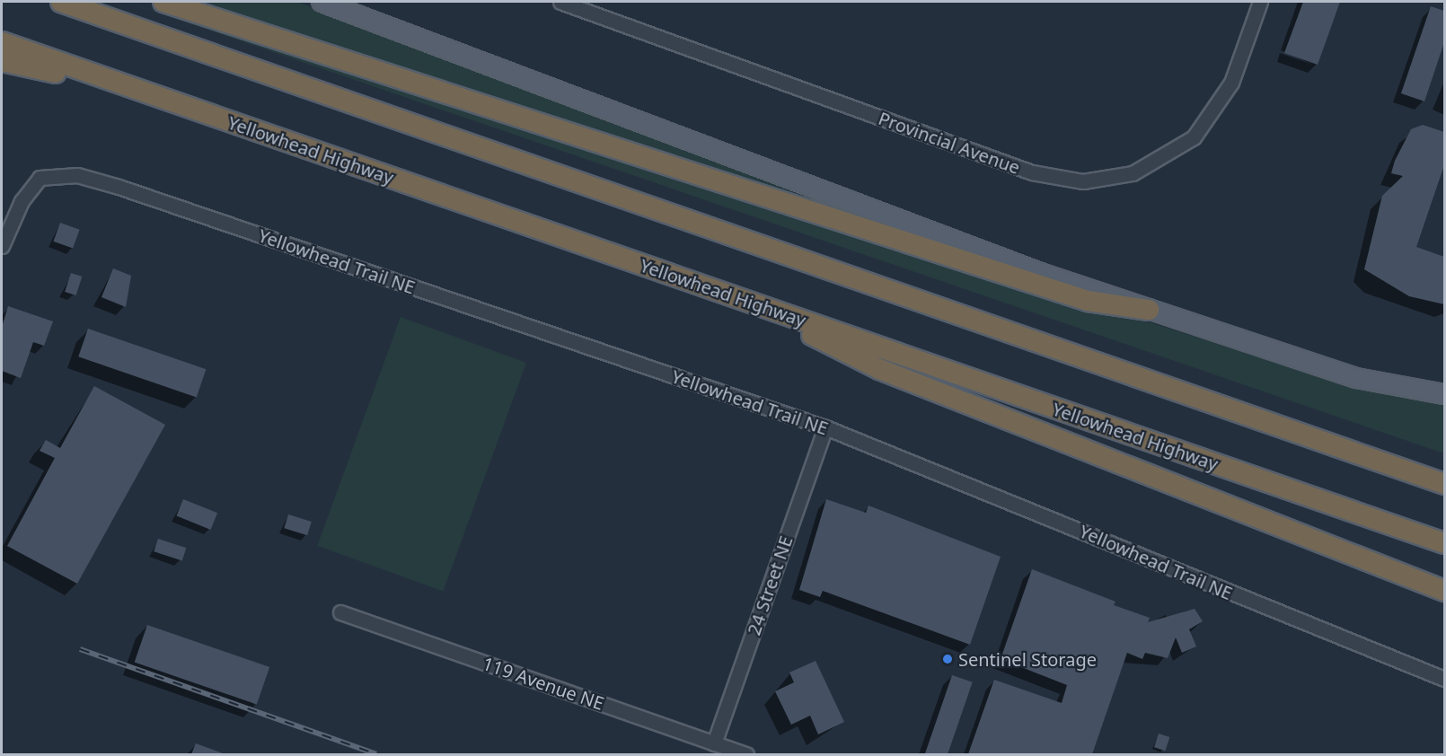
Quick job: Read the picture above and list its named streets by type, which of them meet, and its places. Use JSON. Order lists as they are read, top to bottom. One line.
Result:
{"streets":{"highway":["Yellowhead Highway"],"street":["Provincial Avenue","Yellowhead Trail NE","24 Street NE","119 Avenue NE"]},"crossings":[["Yellowhead Trail NE","24 Street NE"],["24 Street NE","119 Avenue NE"]],"places":["Sentinel Storage"]}
